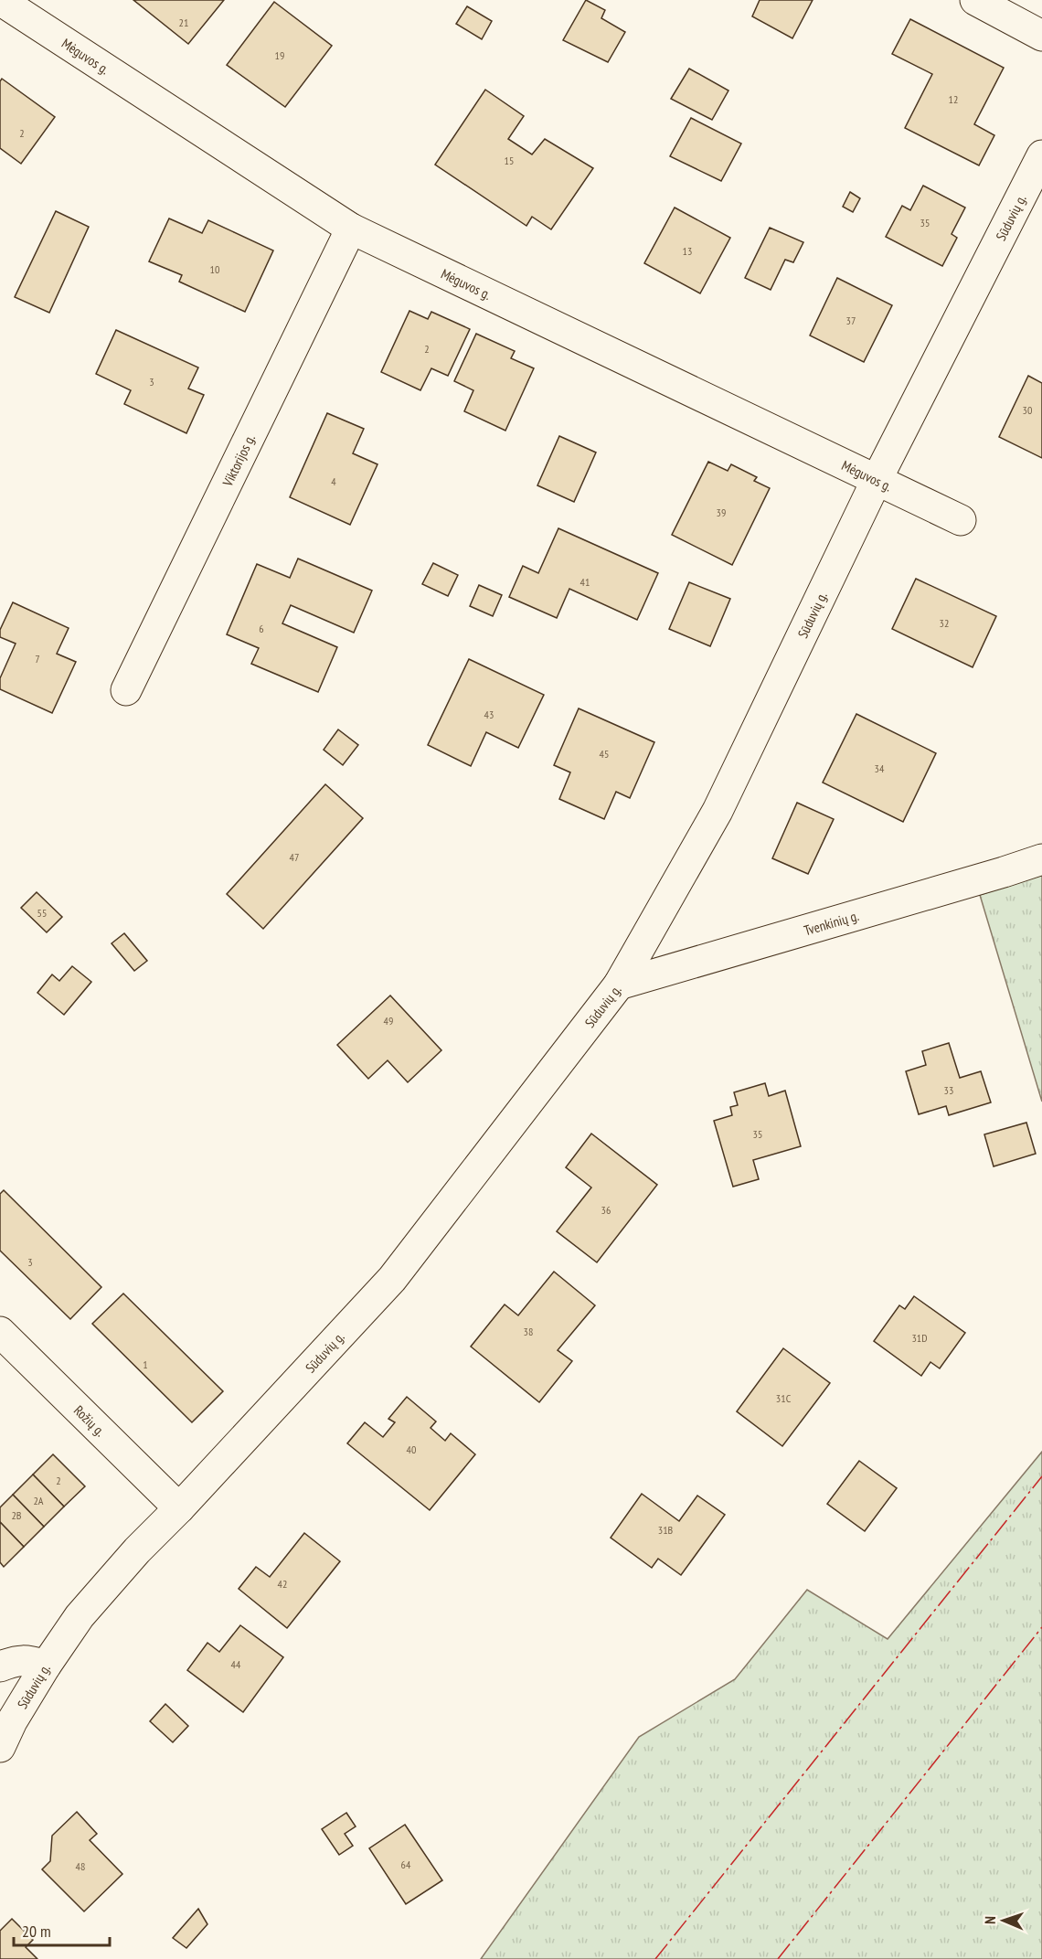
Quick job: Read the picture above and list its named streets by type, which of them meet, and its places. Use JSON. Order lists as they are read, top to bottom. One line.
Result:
{"streets":{"street":["Mėguvos g.","Sūduvių g.","Viktorijos g.","Tvenkinių g.","Rožių g."]},"crossings":[["Mėguvos g.","Sūduvių g."],["Mėguvos g.","Viktorijos g."],["Sūduvių g.","Tvenkinių g."],["Sūduvių g.","Rožių g."]],"house_numbers":["21","19","12","2","15","35","13","10","37","2","3","30","4","39","41","32","6","7","43","45","34","47","55","49","33","35","36","3","38","31D","1","31C","40","2","2A","2B","31B","42","44","64","48"],"scale_bar":"20 m","north":"left"}
